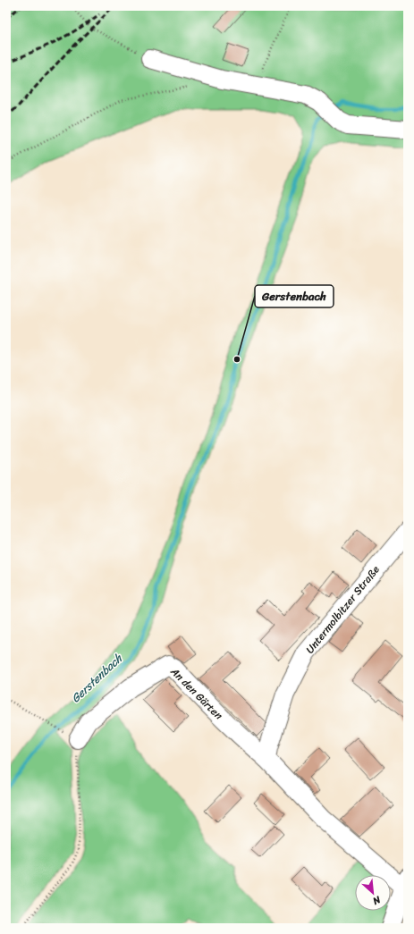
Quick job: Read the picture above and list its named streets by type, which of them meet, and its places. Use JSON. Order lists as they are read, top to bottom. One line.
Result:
{"streets":{"street":["Untermolbitzer Straße","An den Gärten"]},"crossings":[["Untermolbitzer Straße","An den Gärten"]],"water":["Gerstenbach"],"places":["Gerstenbach"],"north":"bottom right"}
